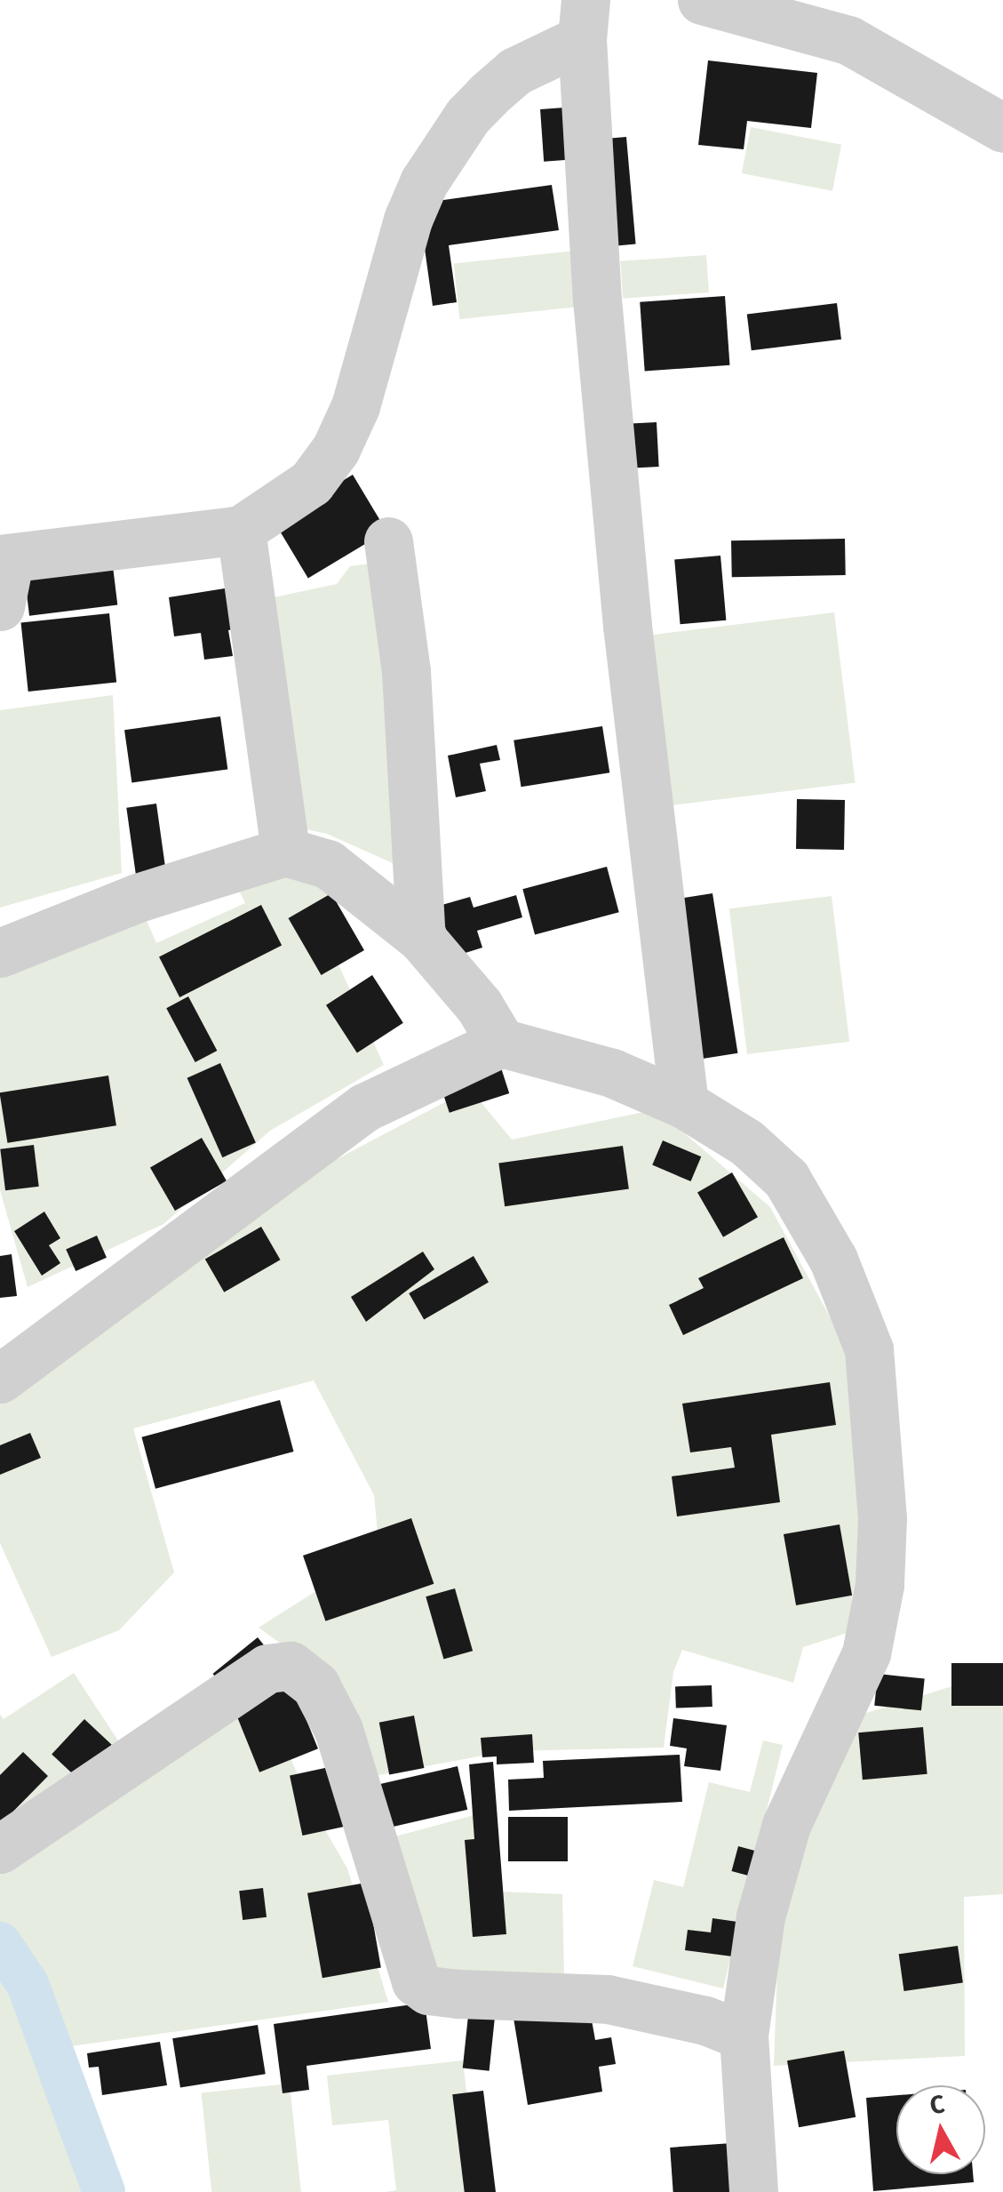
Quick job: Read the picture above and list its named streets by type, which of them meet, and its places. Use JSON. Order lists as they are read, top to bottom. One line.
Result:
{"north":"top"}
